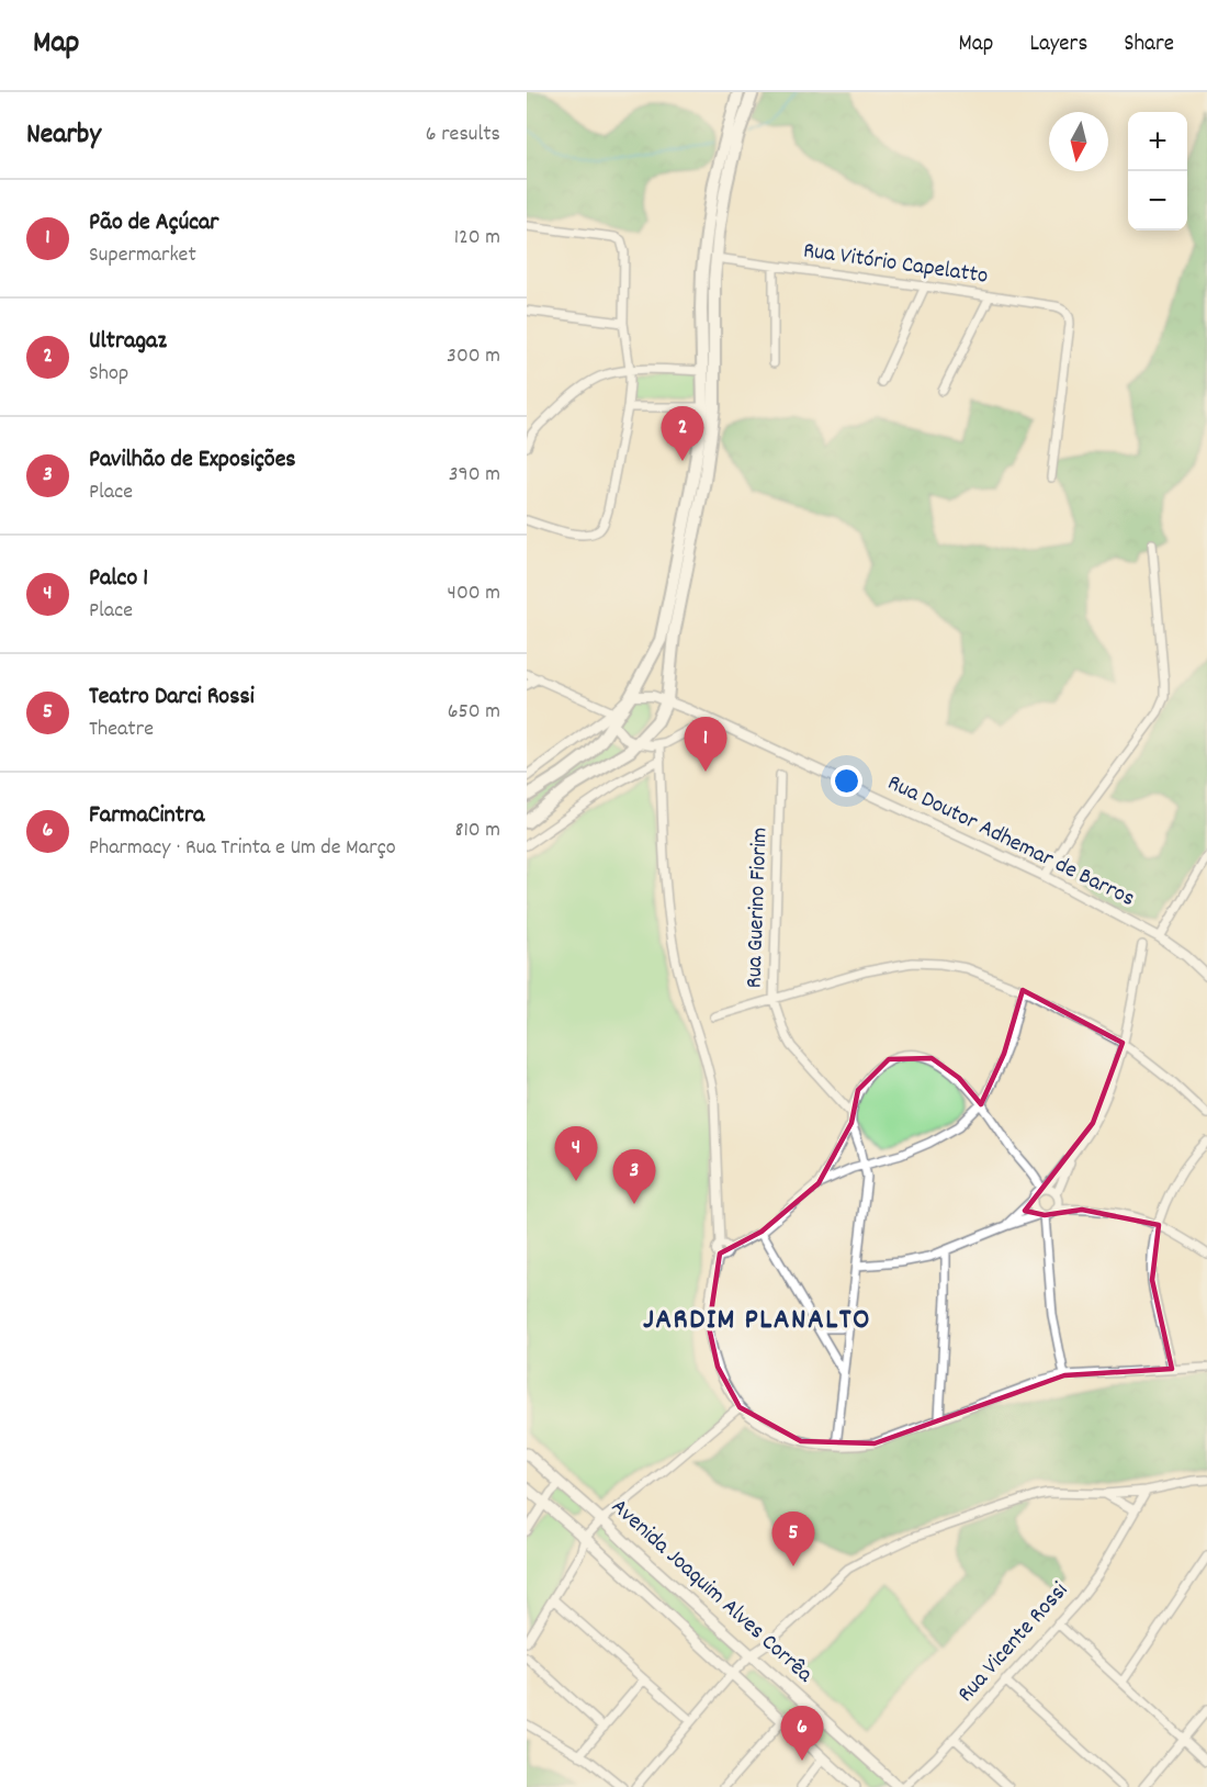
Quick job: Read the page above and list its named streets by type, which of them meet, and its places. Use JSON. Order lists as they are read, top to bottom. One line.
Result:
{"streets":{"main road":["Avenida Joaquim Alves Corrêa"],"street":["Rua Vitório Capelatto","Rua Doutor Adhemar de Barros","Rua Guerino Fiorim","Rua Vicente Rossi"]},"districts":["JARDIM PLANALTO"],"north":"bottom","page":{"header":"Map","nav":["Map","Layers","Share"],"heading":["Nearby","6 results"],"map_buttons":["+","−"],"list":[{"mark":"1","name":"Pão de Açúcar","note":"Supermarket","value":"120 m"},{"mark":"2","name":"Ultragaz","note":"Shop","value":"300 m"},{"mark":"3","name":"Pavilhão de Exposições","note":"Place","value":"390 m"},{"mark":"4","name":"Palco 1","note":"Place","value":"400 m"},{"mark":"5","name":"Teatro Darci Rossi","note":"Theatre","value":"650 m"},{"mark":"6","name":"FarmaCintra","note":"Pharmacy · Rua Trinta e Um de Março","value":"810 m"}],"pins":["2","1","4","3","5","6"]}}
